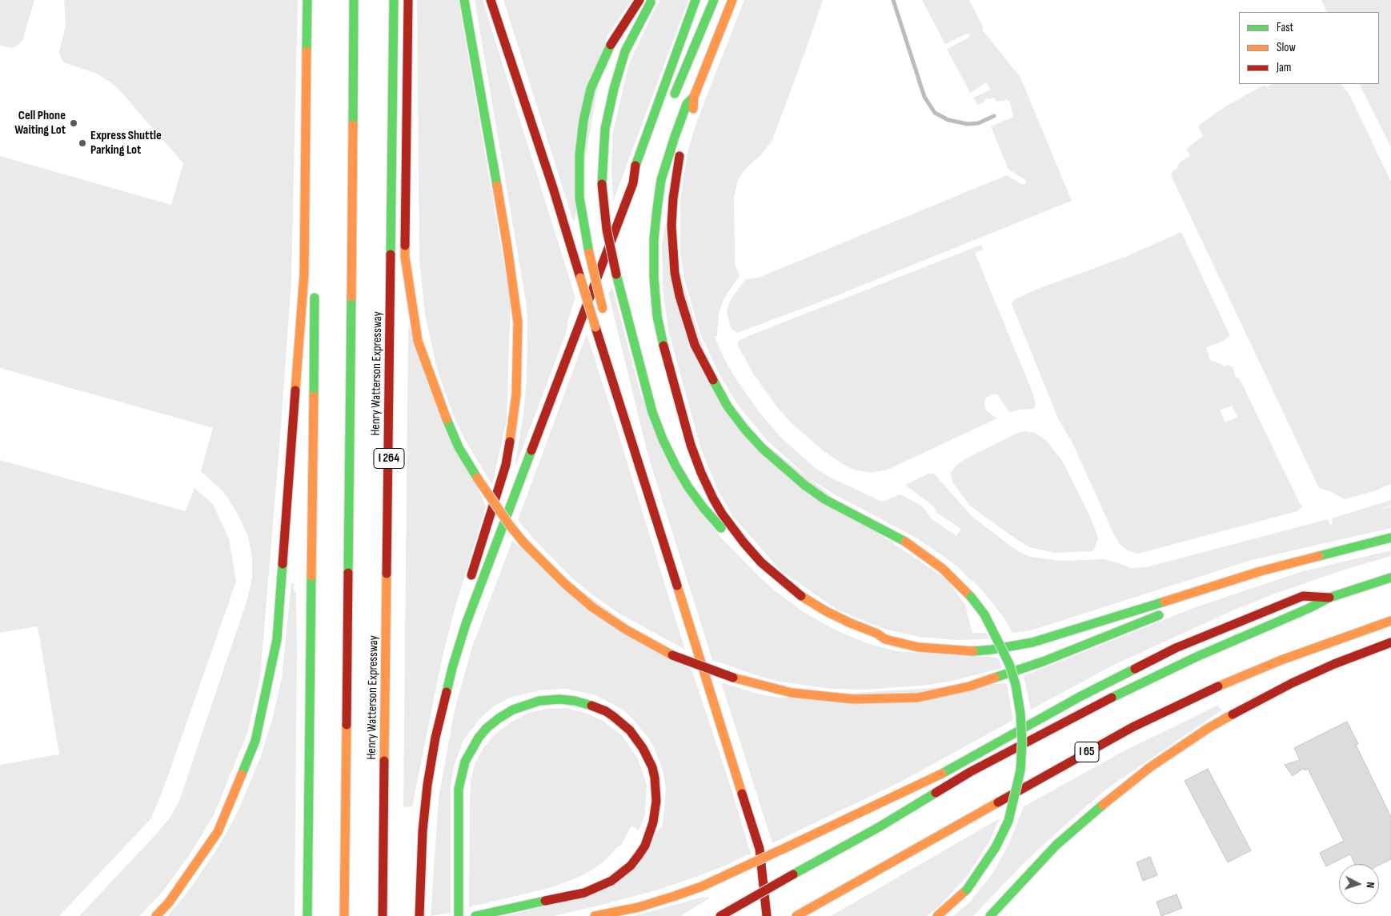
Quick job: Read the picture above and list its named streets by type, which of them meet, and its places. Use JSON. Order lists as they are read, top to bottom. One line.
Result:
{"streets":{"highway":["Henry Watterson Expressway","I 264","I 65"]},"places":["Cell Phone Waiting Lot","Express Shuttle Parking Lot"],"legend":["Fast","Slow","Jam"],"north":"right"}
